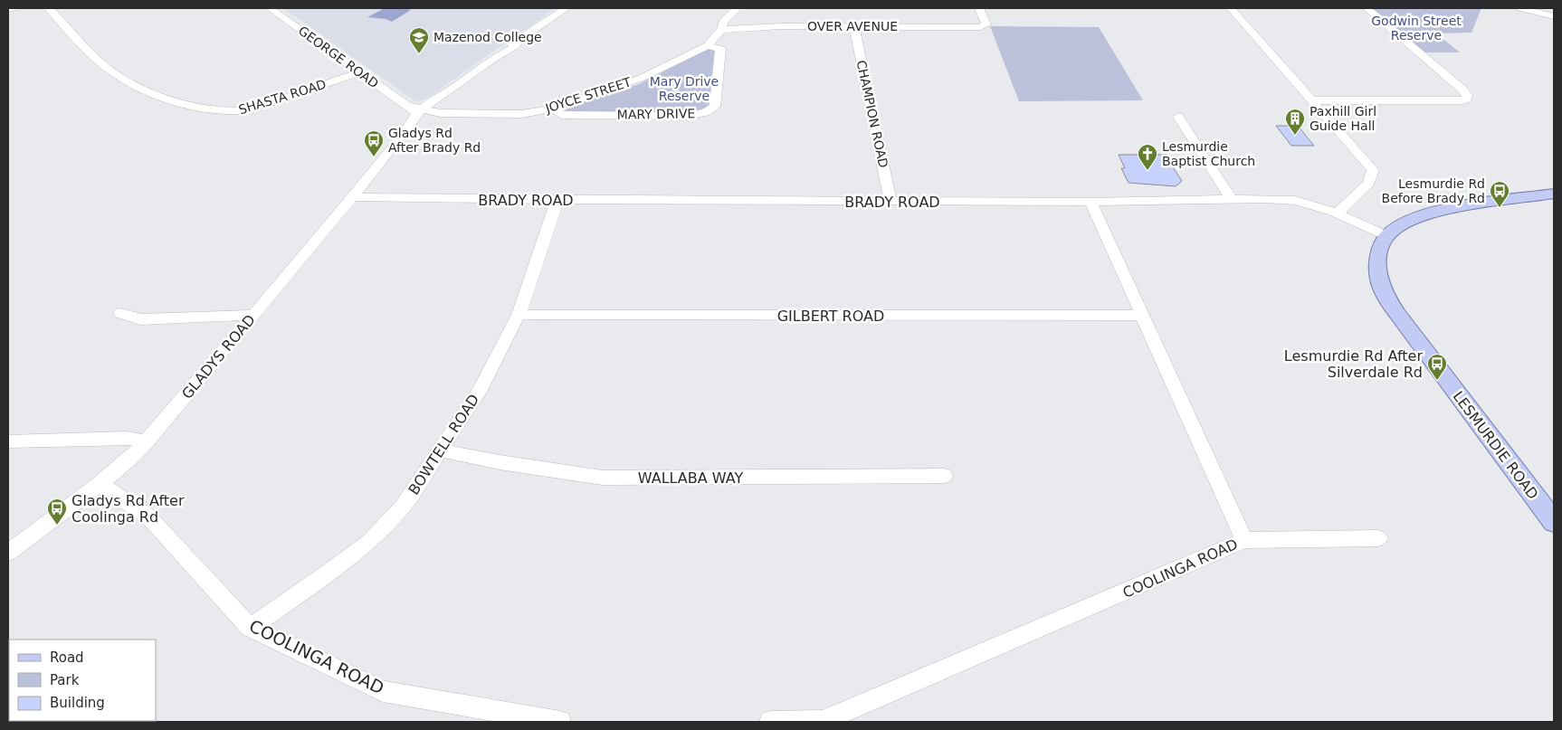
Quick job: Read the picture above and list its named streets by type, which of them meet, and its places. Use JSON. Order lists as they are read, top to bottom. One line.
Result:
{"streets":{"main road":["LESMURDIE ROAD"],"street":["OVER AVENUE","GEORGE ROAD","JOYCE STREET","SHASTA ROAD","MARY DRIVE","CHAMPION ROAD","BRADY ROAD","GILBERT ROAD","GLADYS ROAD","BOWTELL ROAD","WALLABA WAY","COOLINGA ROAD"]},"crossings":[["OVER AVENUE","JOYCE STREET"],["OVER AVENUE","CHAMPION ROAD"],["GEORGE ROAD","JOYCE STREET"],["GEORGE ROAD","SHASTA ROAD"],["GEORGE ROAD","GLADYS ROAD"],["JOYCE STREET","MARY DRIVE"],["JOYCE STREET","GLADYS ROAD"],["CHAMPION ROAD","BRADY ROAD"],["BRADY ROAD","GLADYS ROAD"],["BRADY ROAD","BOWTELL ROAD"],["BRADY ROAD","LESMURDIE ROAD"],["BRADY ROAD","COOLINGA ROAD"],["GILBERT ROAD","BOWTELL ROAD"],["GILBERT ROAD","COOLINGA ROAD"],["GLADYS ROAD","COOLINGA ROAD"],["BOWTELL ROAD","WALLABA WAY"],["BOWTELL ROAD","COOLINGA ROAD"]],"parks":["Godwin Street Reserve","Mary Drive Reserve"],"places":{"school or university":["Mazenod College"],"building":["Paxhill Girl Guide Hall"],"bus stop":["Gladys Rd After Brady Rd","Lesmurdie Rd Before Brady Rd","Lesmurdie Rd After Silverdale Rd","Gladys Rd After Coolinga Rd"],"church":["Lesmurdie Baptist Church"]},"legend":["Road","Park","Building"]}
